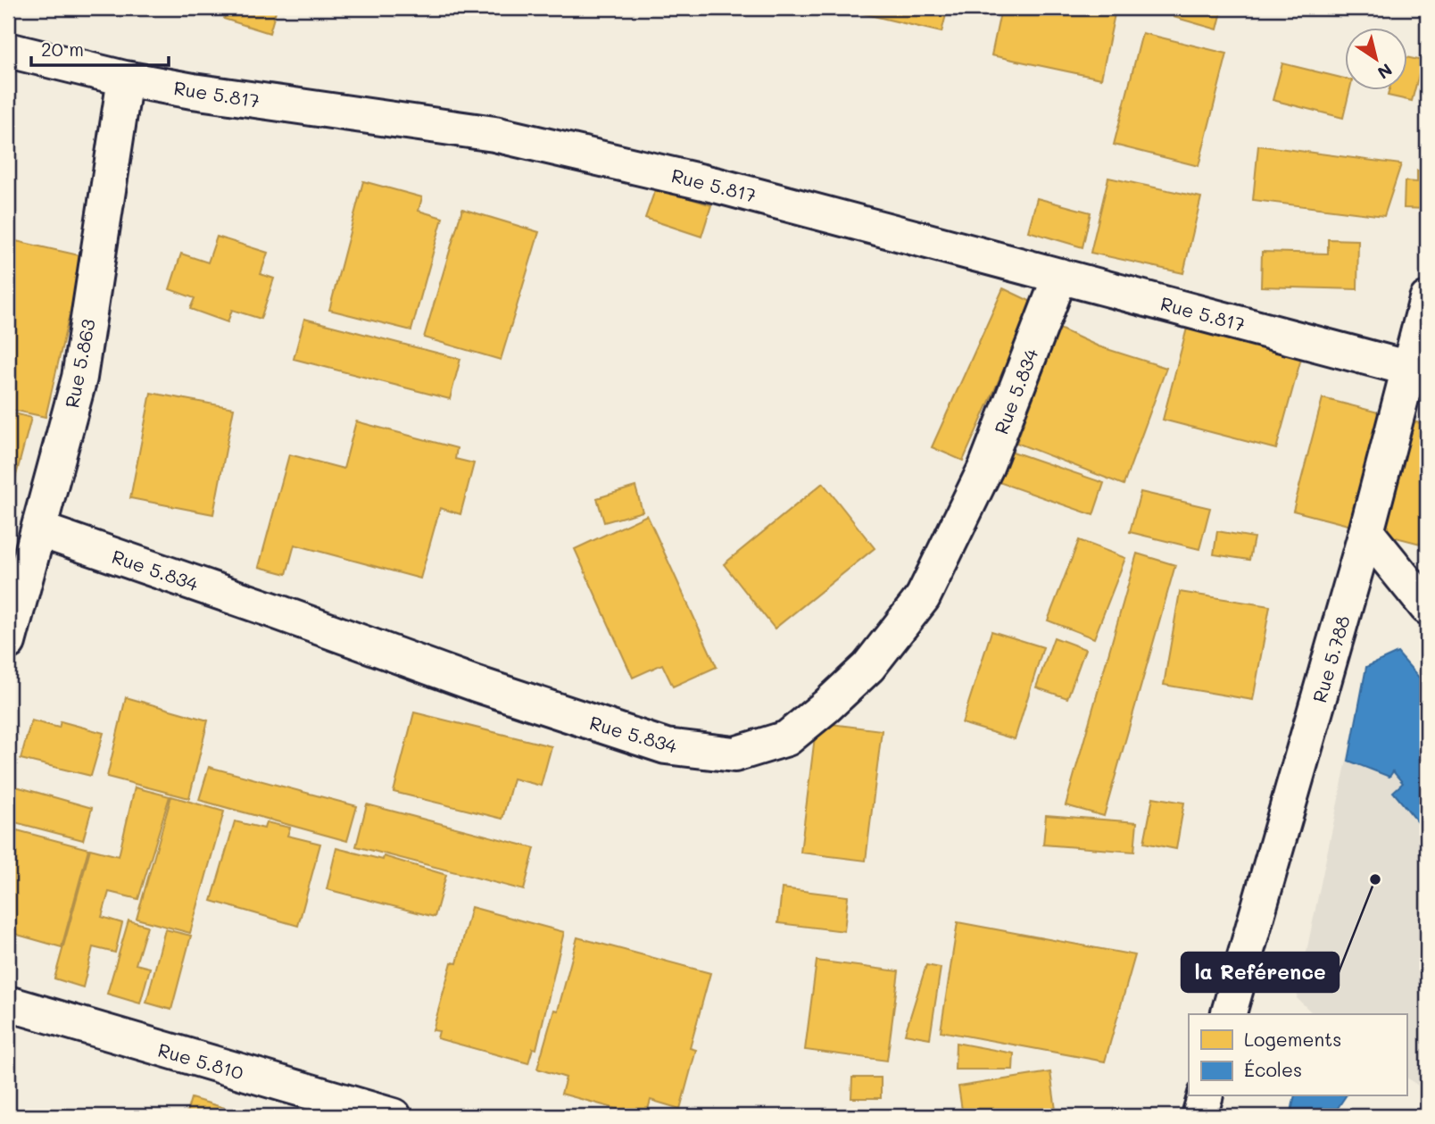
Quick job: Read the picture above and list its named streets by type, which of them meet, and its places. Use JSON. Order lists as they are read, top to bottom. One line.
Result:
{"streets":{"street":["Rue 5.817","Rue 5.863","Rue 5.834","Rue 5.788","Rue 5.810"]},"crossings":[["Rue 5.817","Rue 5.863"],["Rue 5.817","Rue 5.834"],["Rue 5.817","Rue 5.788"],["Rue 5.863","Rue 5.834"]],"places":["la Reférence"],"legend":["Logements","Écoles"],"scale_bar":"20 m","north":"bottom right"}
